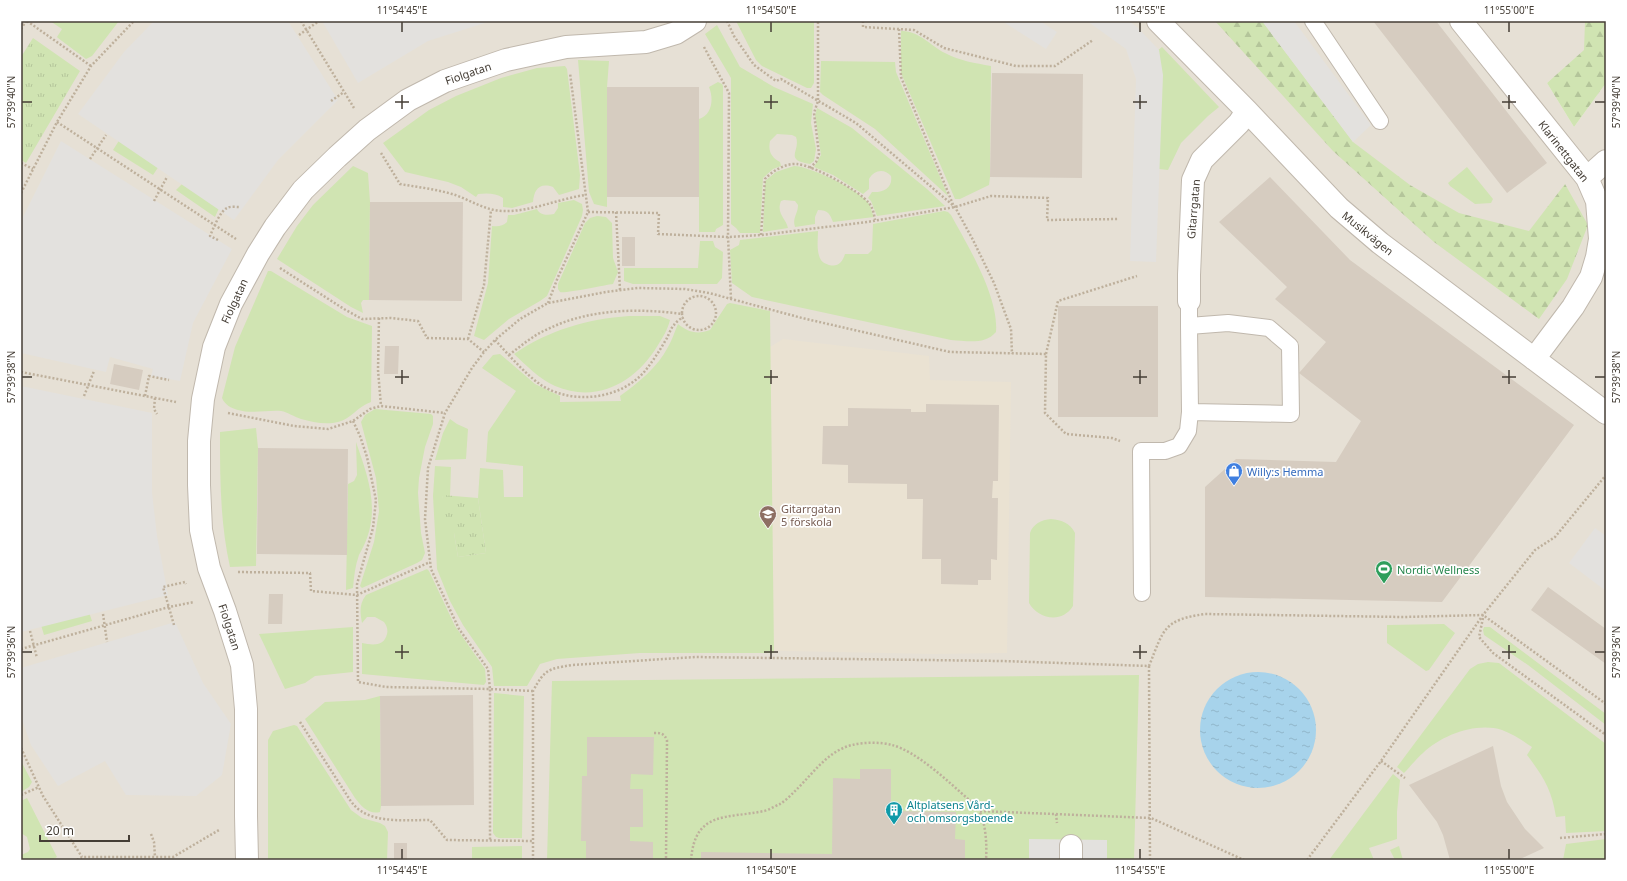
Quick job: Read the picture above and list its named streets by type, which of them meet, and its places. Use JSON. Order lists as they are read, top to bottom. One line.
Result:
{"streets":{"street":["Fiolgatan","Klarinettgatan","Gitarrgatan","Musikvägen"]},"crossings":[["Klarinettgatan","Musikvägen"],["Gitarrgatan","Musikvägen"]],"places":{"shop":["Willy:s Hemma"],"school or university":["Gitarrgatan 5 förskola"],"sports":["Nordic Wellness"],"building":["Altplatsens Vård- och omsorgsboende"]},"scale_bar":"20 m","coordinates":["11°54'45\"E","11°54'50\"E","11°54'55\"E","11°55'00\"E","57°39'40\"N","57°39'38\"N","57°39'36\"N"]}
